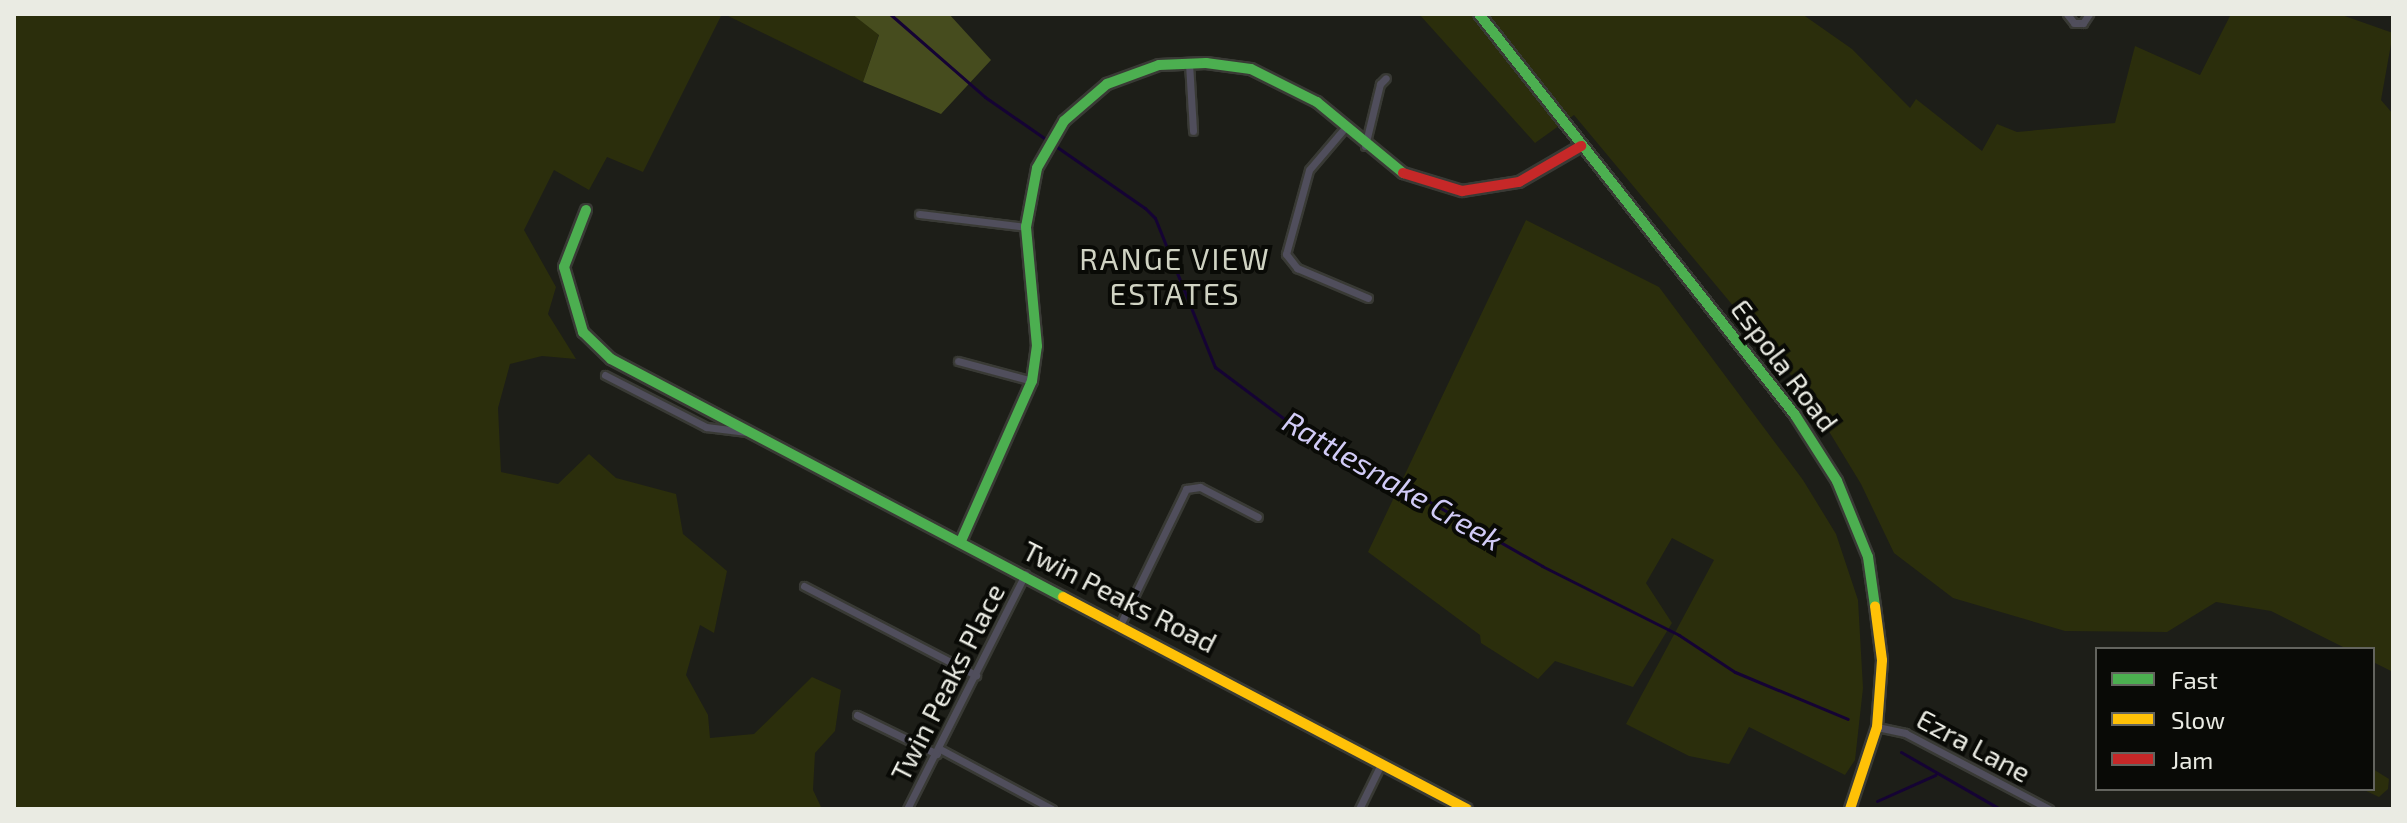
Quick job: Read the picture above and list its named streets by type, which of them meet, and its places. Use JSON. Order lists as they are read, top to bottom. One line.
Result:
{"streets":{"street":["Espola Road","Twin Peaks Road","Twin Peaks Place","Ezra Lane"]},"crossings":[["Espola Road","Ezra Lane"],["Twin Peaks Road","Twin Peaks Place"]],"districts":["RANGE VIEW ESTATES"],"water":["Rattlesnake Creek"],"legend":["Fast","Slow","Jam"]}
